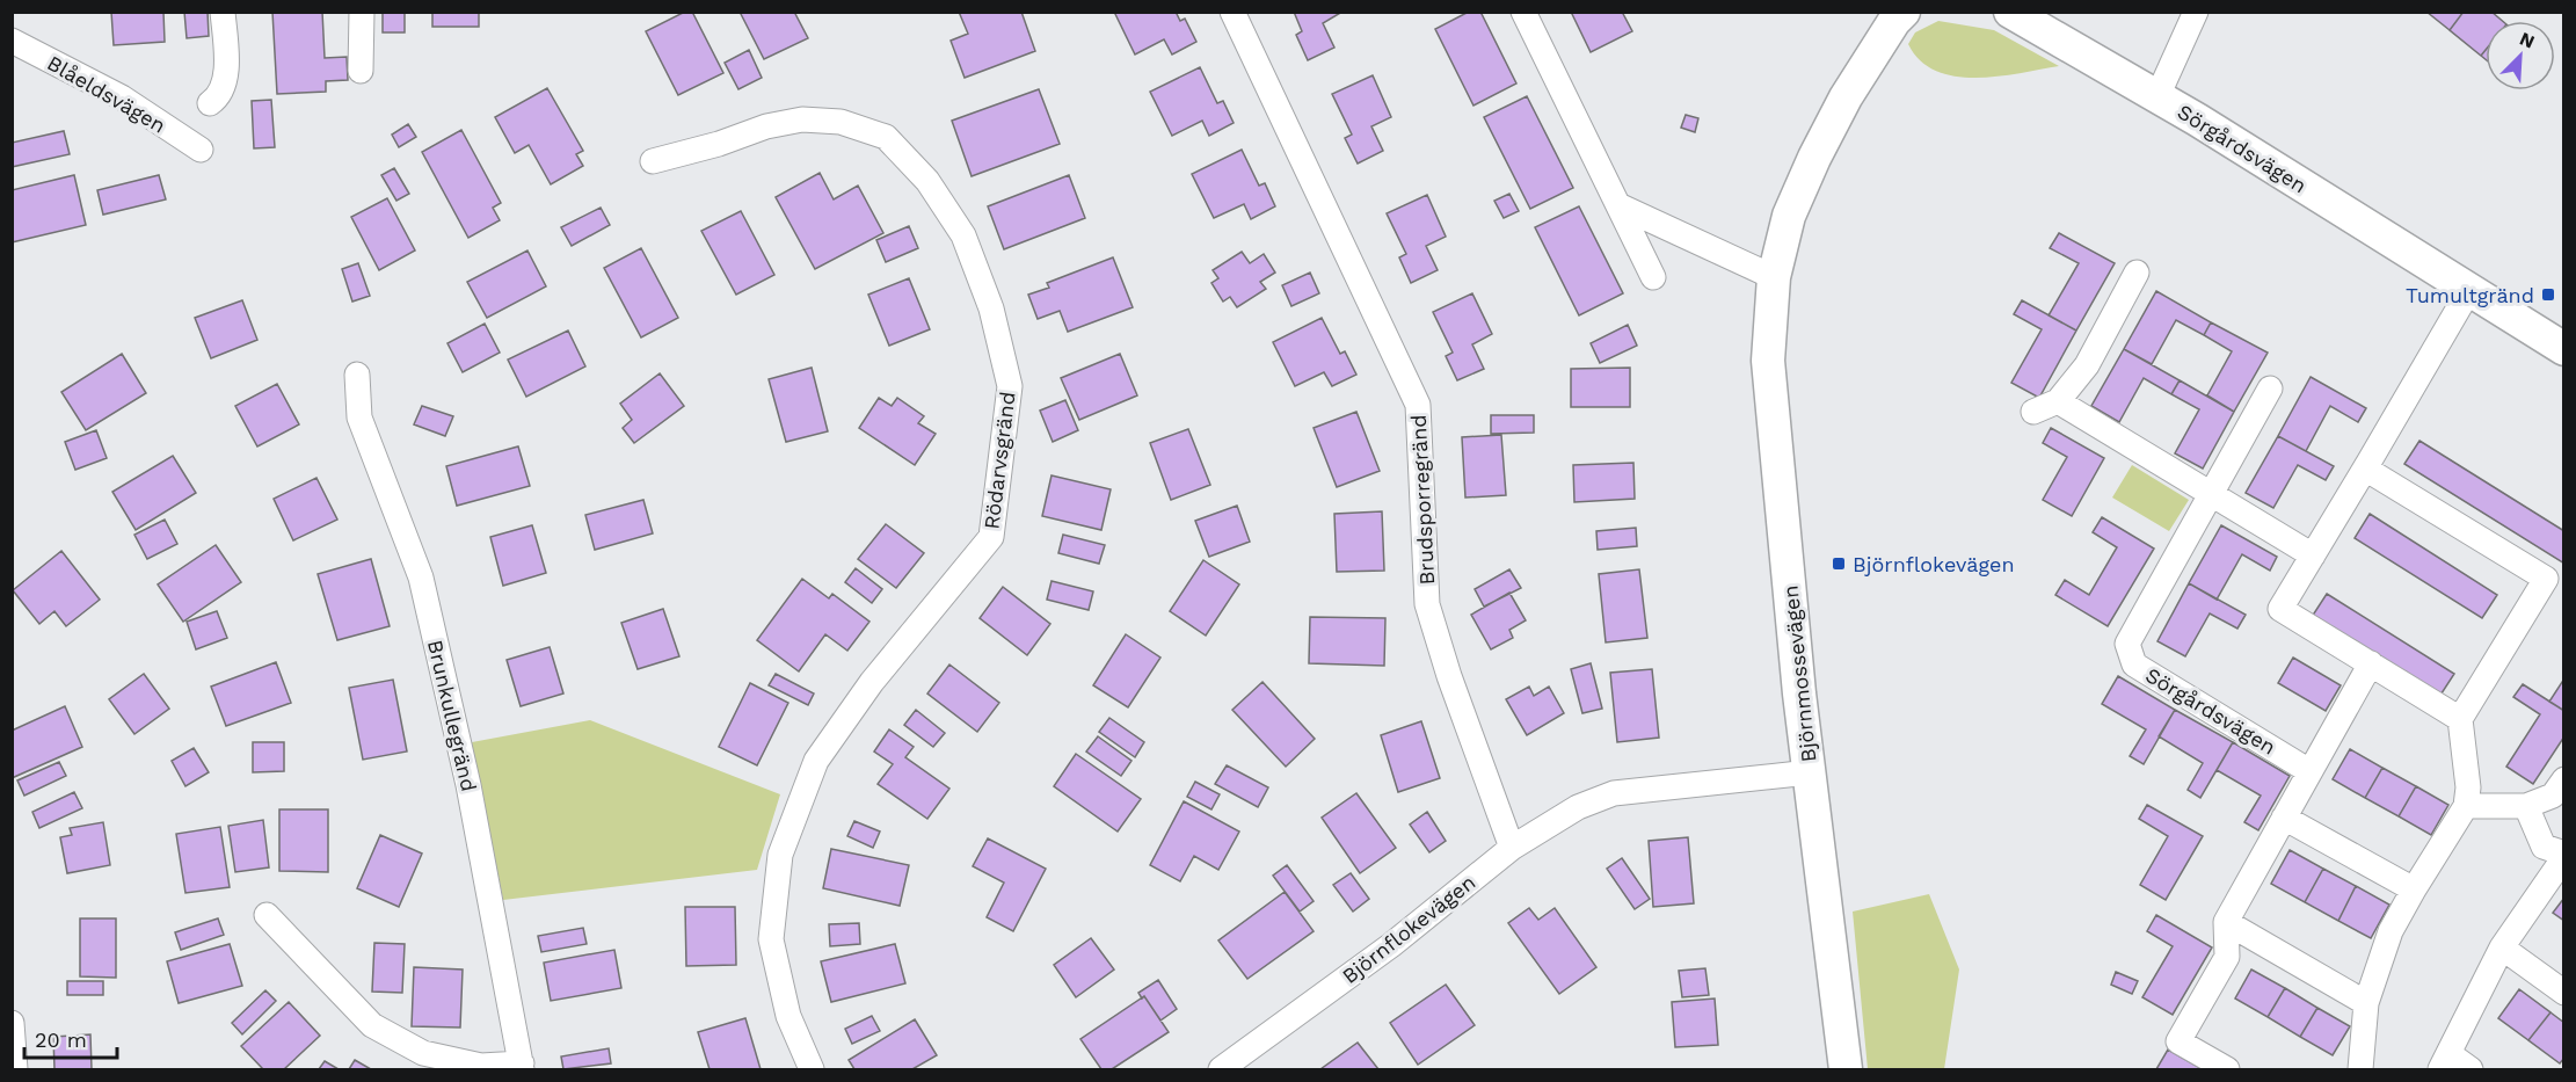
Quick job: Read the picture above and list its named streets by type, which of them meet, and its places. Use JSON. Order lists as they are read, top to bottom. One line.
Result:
{"streets":{"street":["Blåeldsvägen","Sörgårdsvägen","Rödarvsgränd","Brudsporregränd","Björnmossevägen","Brunkullegränd","Björnflokevägen"]},"crossings":[["Brudsporregränd","Björnflokevägen"],["Björnmossevägen","Björnflokevägen"]],"places":{"transit":["Tumultgränd","Björnflokevägen"]},"scale_bar":"20 m","north":"top right"}
